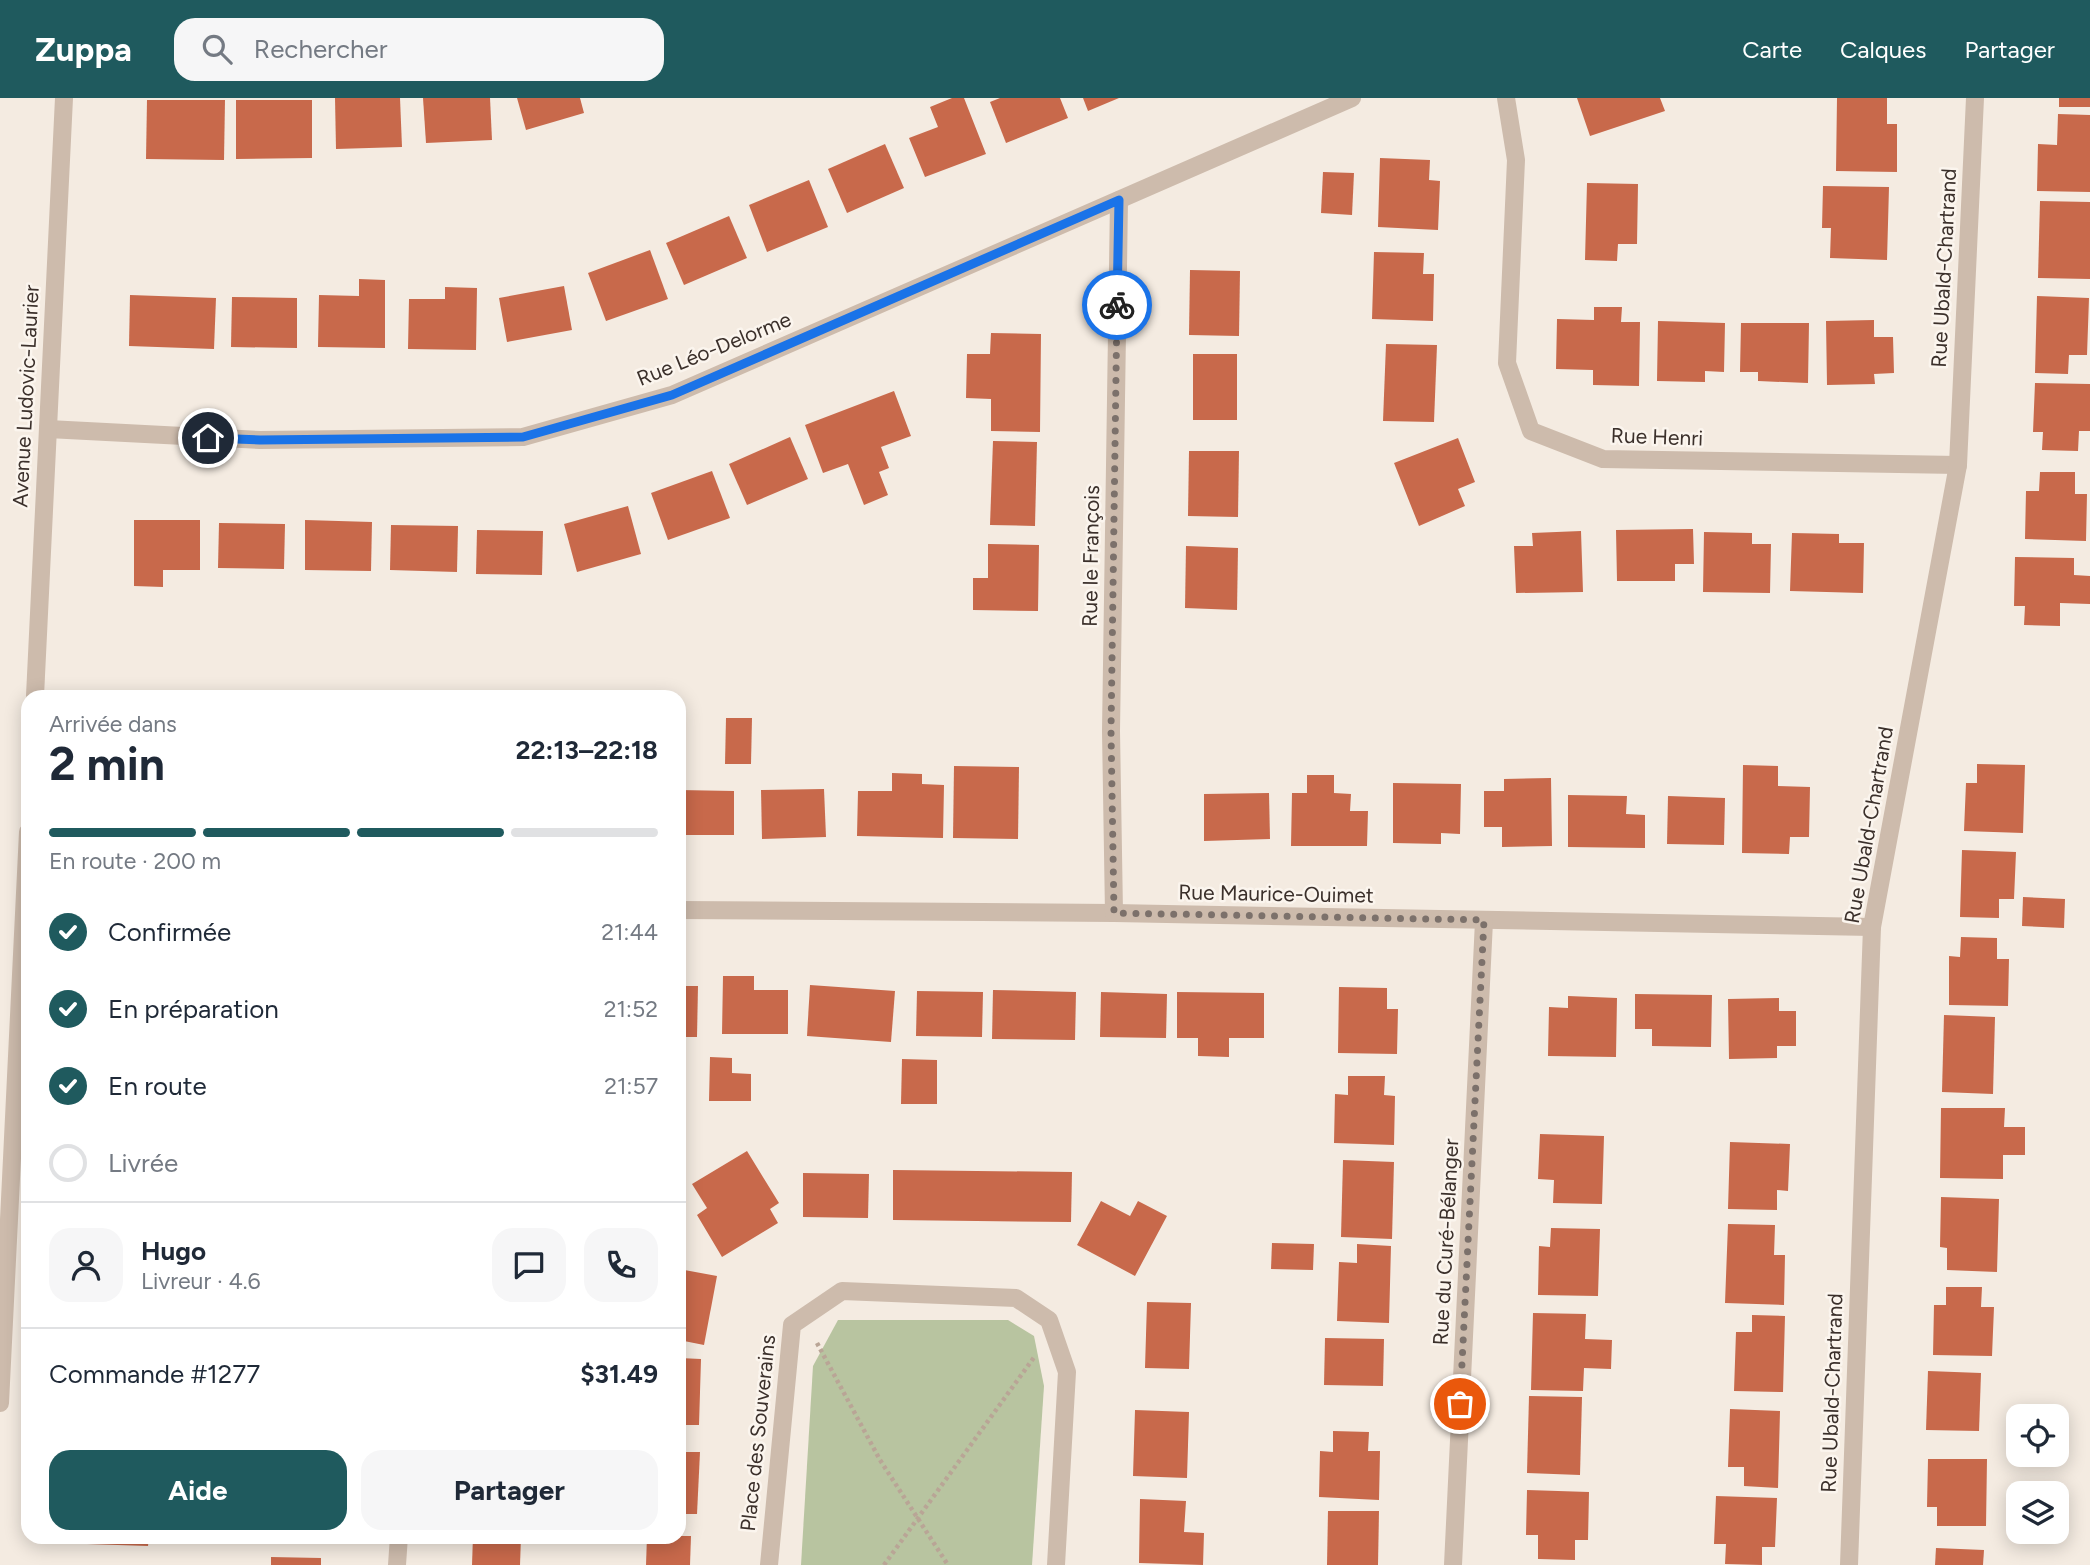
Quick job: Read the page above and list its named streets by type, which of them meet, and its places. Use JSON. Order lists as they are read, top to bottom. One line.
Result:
{"streets":{"street":["Rue Ubald-Chartrand","Rue Léo-Delorme","Avenue Ludovic-Laurier","Rue Henri","Rue le François","Rue Maurice-Ouimet","Rue du Curé-Bélanger","Place des Souverains"]},"crossings":[["Rue Ubald-Chartrand","Rue Henri"],["Rue Ubald-Chartrand","Rue Maurice-Ouimet"],["Rue Léo-Delorme","Avenue Ludovic-Laurier"],["Rue Léo-Delorme","Rue le François"],["Rue le François","Rue Maurice-Ouimet"],["Rue Maurice-Ouimet","Rue du Curé-Bélanger"]],"page":{"header":"Zuppa","search":"Rechercher","nav":["Carte","Calques","Partager"],"heading":["2 min","Arrivée dans","22:13–22:18"],"panel":["Hugo","Livreur · 4.6","Commande #1277","$31.49"],"bar":"En route · 200 m","list":[["Confirmée","21:44"],["En préparation","21:52"],["En route","21:57"],"Livrée"],"buttons":["Aide","Partager"]}}
